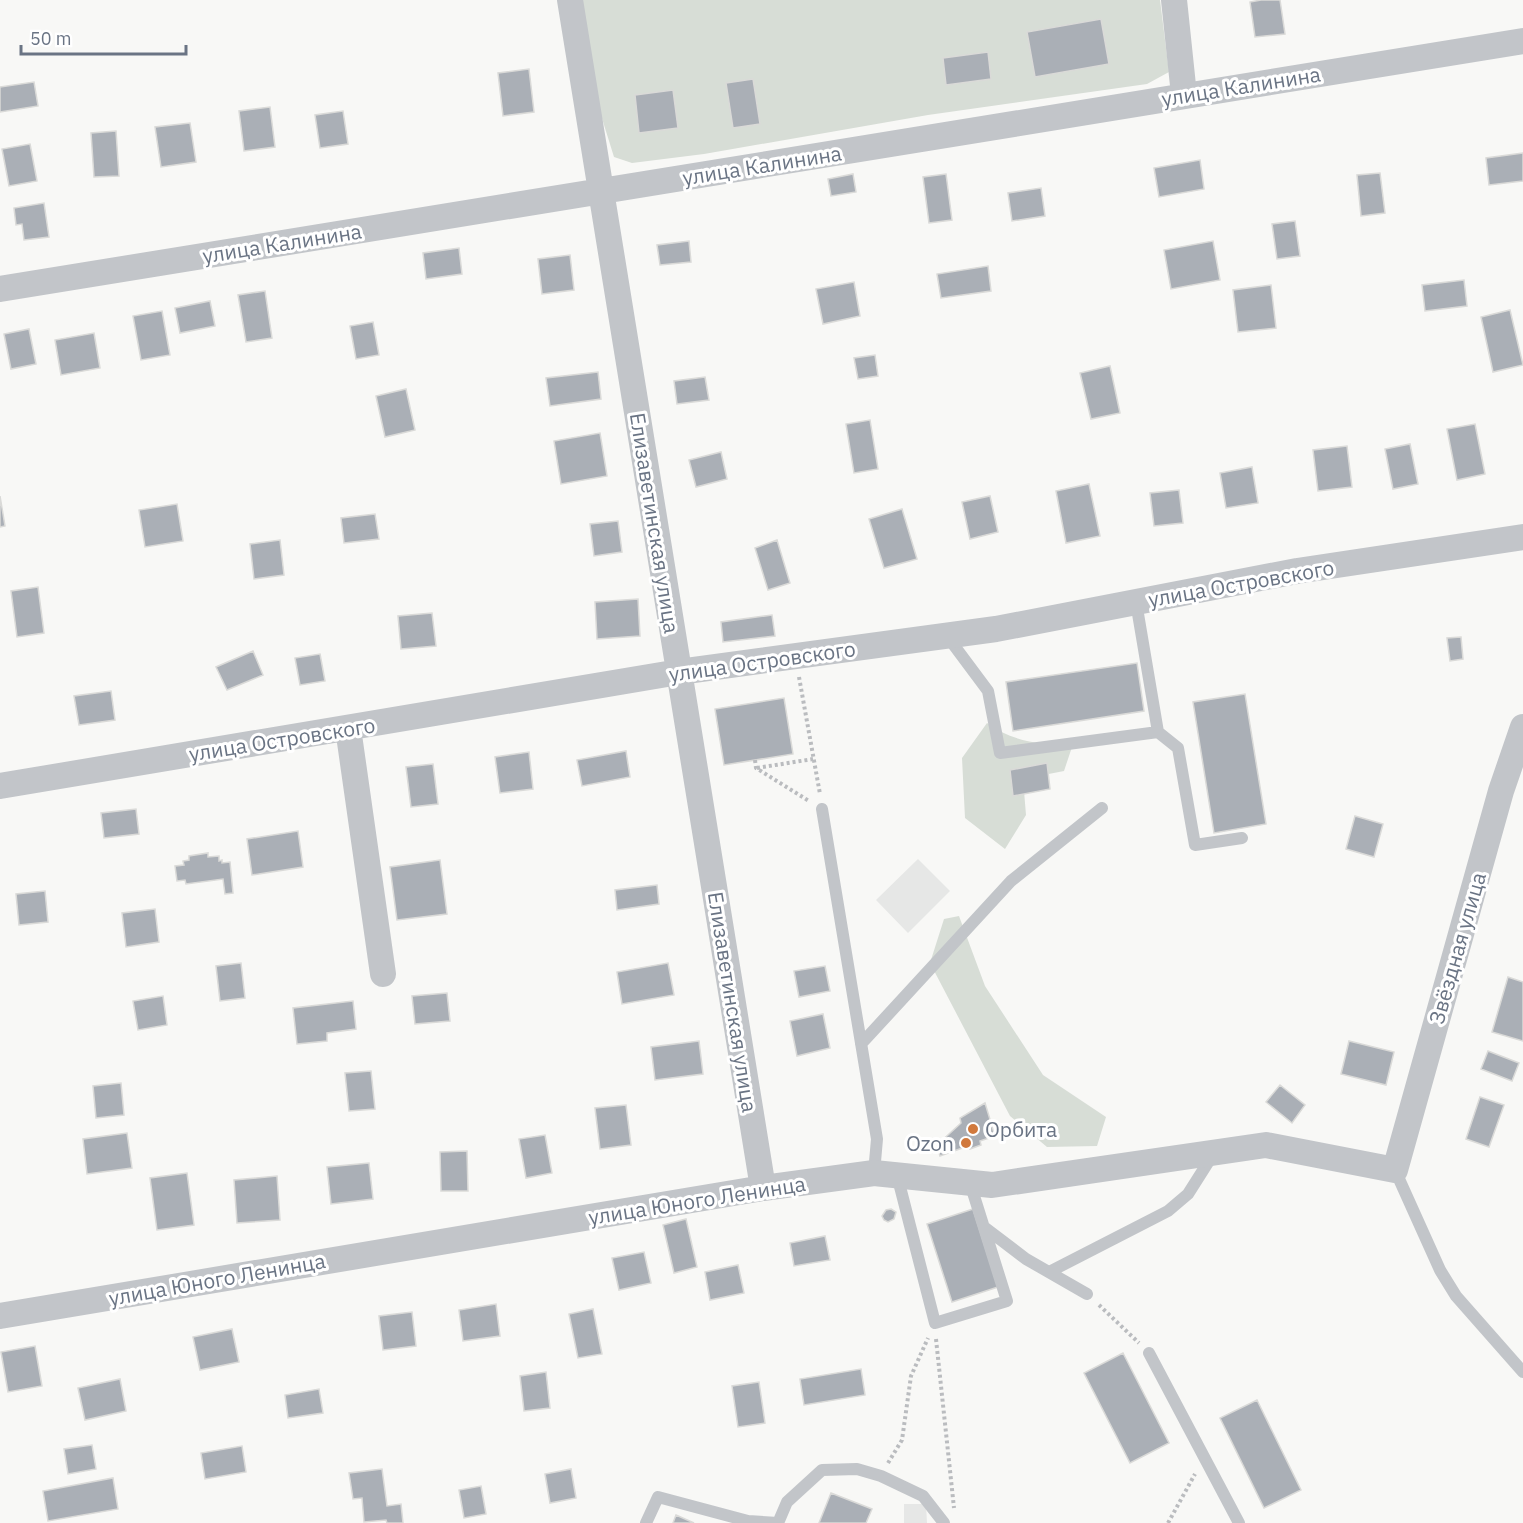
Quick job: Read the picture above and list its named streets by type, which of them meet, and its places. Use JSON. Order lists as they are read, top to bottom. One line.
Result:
{"streets":{"street":["улица Калинина","Елизаветинская улица","улица Островского","Звёздная улица","улица Юного Ленинца"]},"crossings":[["улица Калинина","Елизаветинская улица"],["Елизаветинская улица","улица Островского"],["Елизаветинская улица","улица Юного Ленинца"],["Звёздная улица","улица Юного Ленинца"]],"places":["Орбита","Ozon"],"scale_bar":"50 m"}
